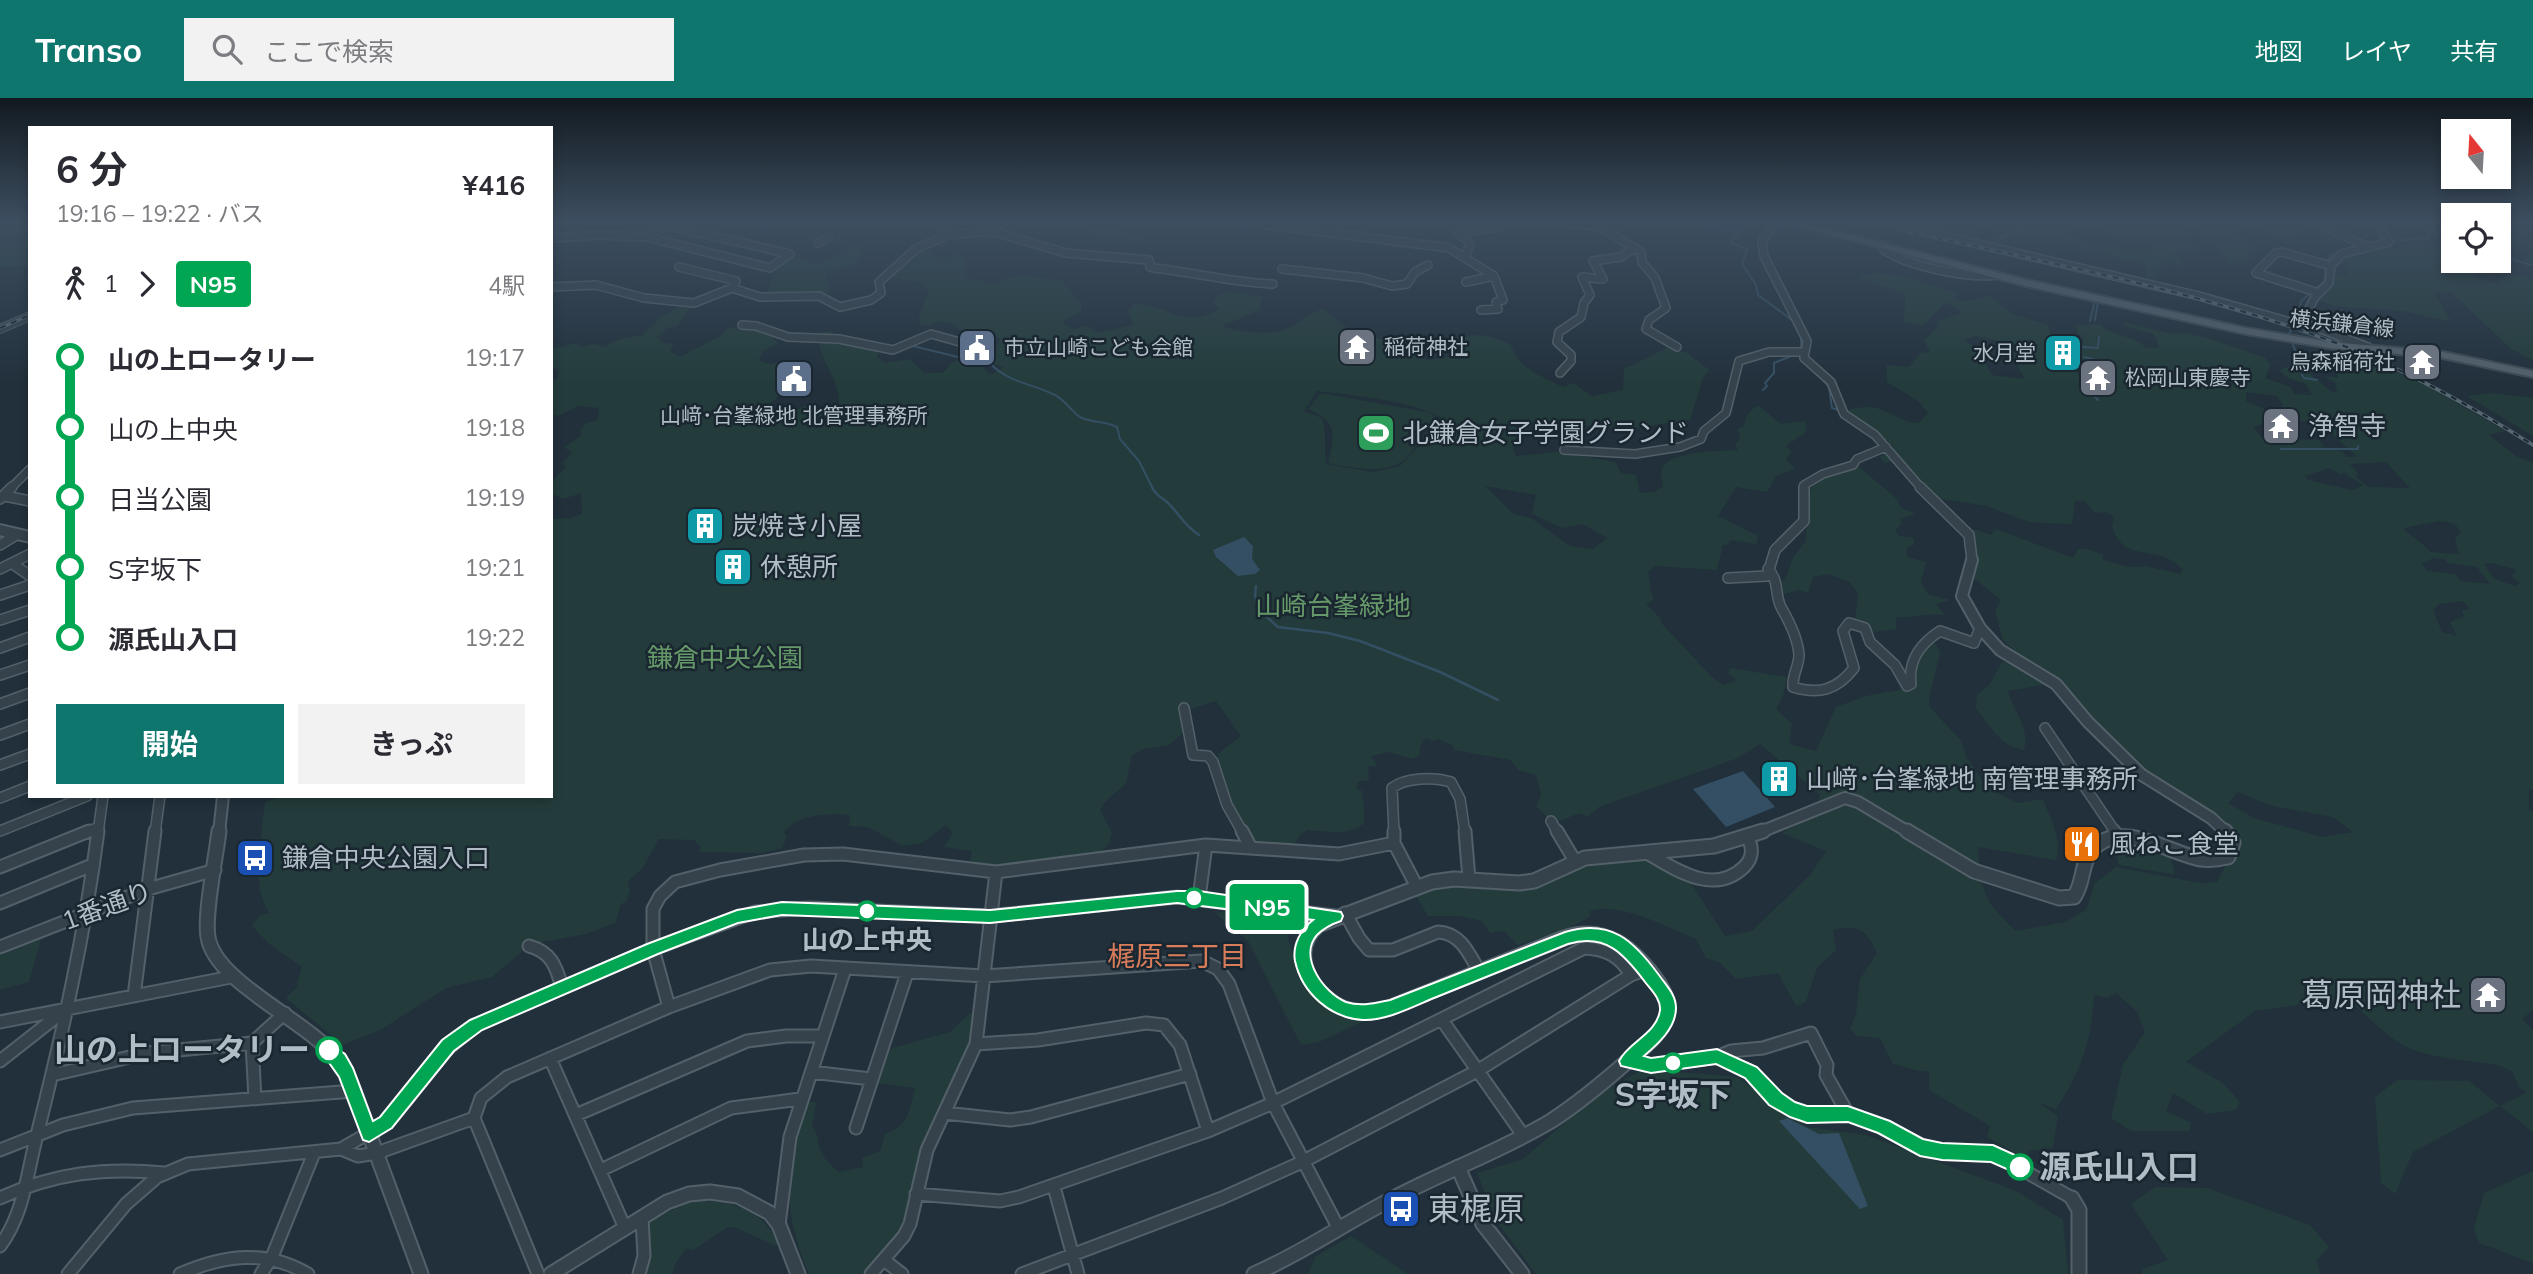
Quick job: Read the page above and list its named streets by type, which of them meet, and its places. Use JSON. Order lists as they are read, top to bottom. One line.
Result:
{"streets":{"main road":["横浜鎌倉線"],"street":["1番通り"]},"districts":["梶原三丁目"],"parks":["山崎台峯緑地","鎌倉中央公園"],"places":{"temple":["稲荷神社","烏森稲荷社","松岡山東慶寺","浄智寺","葛原岡神社"],"public building":["市立山崎こども会館","山﨑･台峯緑地 北管理事務所"],"building":["水月堂","炭焼き小屋","休憩所","山﨑･台峯緑地 南管理事務所"],"sports":["北鎌倉女子学園グランド"],"restaurant":["風ねこ食堂"],"bus stop":["鎌倉中央公園入口","東梶原"],"other":["山の上中央","山の上ロータリー","S字坂下","源氏山入口"]},"lines":["bus line N95"],"north":"top","page":{"header":"Transo","search":"ここで検索","nav":["地図","レイヤ","共有"],"on_map":"N95","heading":["6 分","19:16 – 19:22 · バス","¥416"],"legs":["1","N95","4駅"],"list":[{"name":"山の上ロータリー","value":"19:17"},{"name":"山の上中央","value":"19:18"},{"name":"日当公園","value":"19:19"},{"name":"S字坂下","value":"19:21"},{"name":"源氏山入口","value":"19:22"}],"buttons":["開始","きっぷ"]}}
